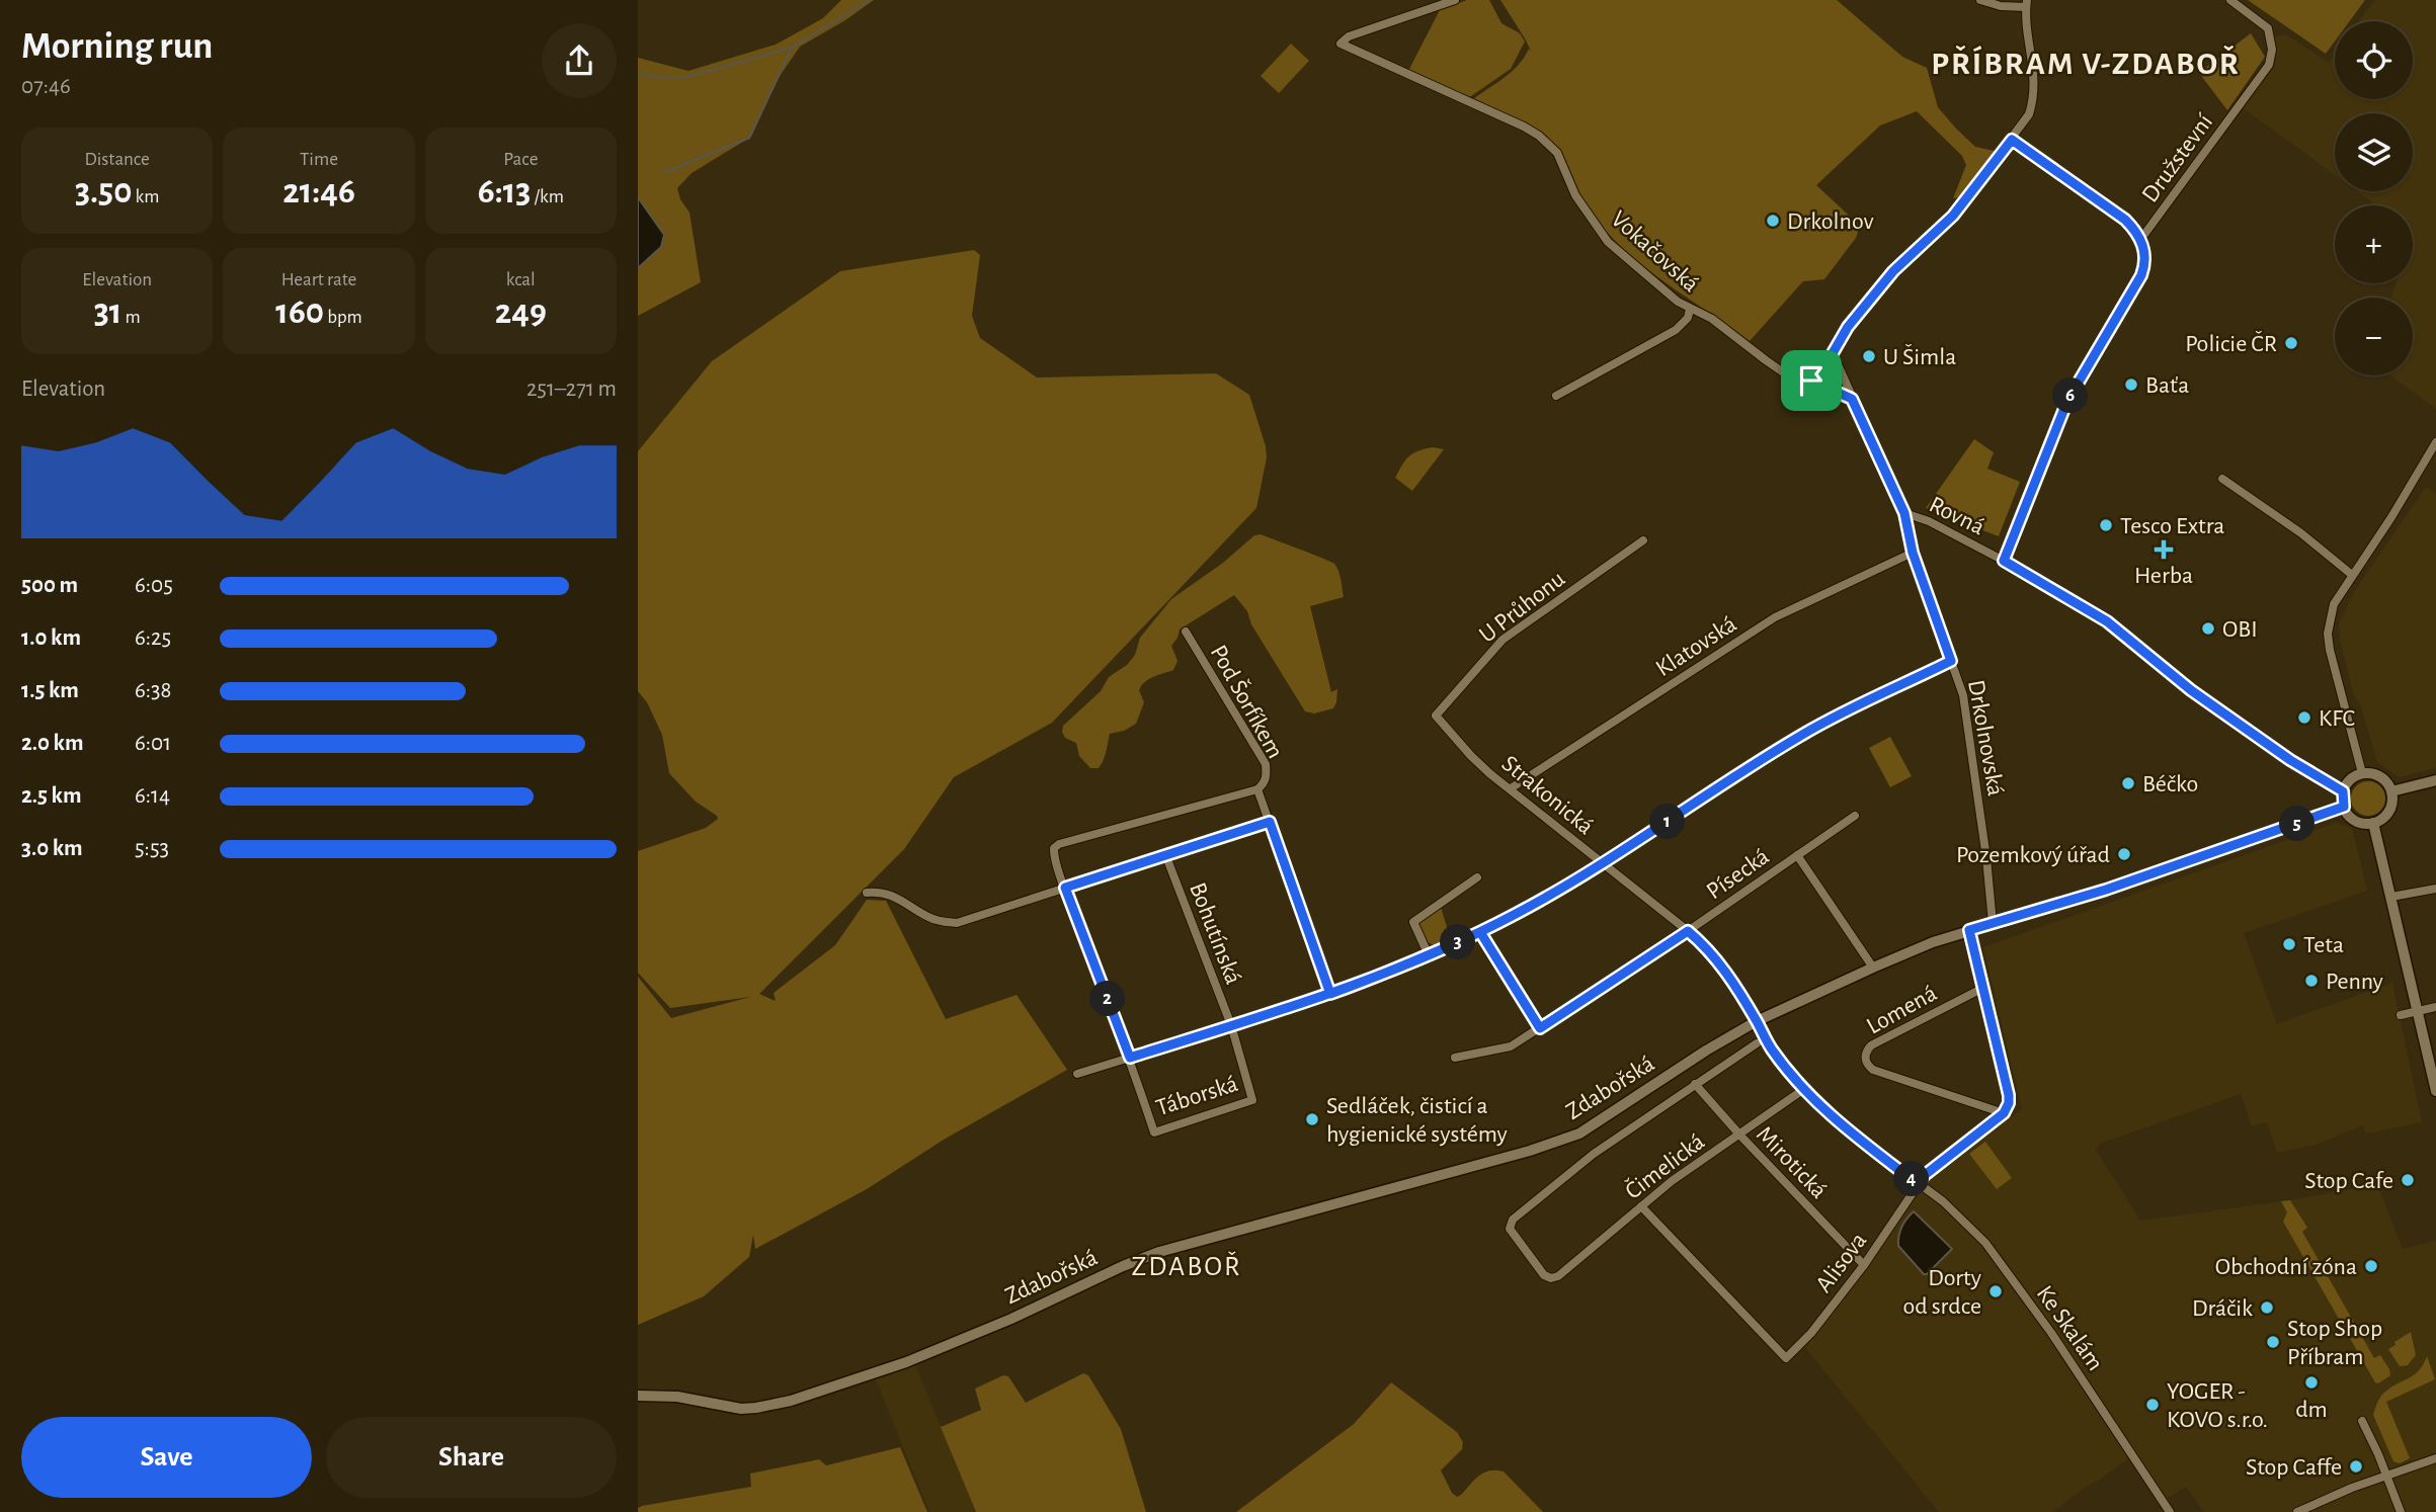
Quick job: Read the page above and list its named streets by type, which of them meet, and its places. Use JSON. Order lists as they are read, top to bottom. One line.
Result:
{"streets":{"street":["Družstevní","Vokačovská","Rovná","U Průhonu","Klatovská","Pod Šorfíkem","Drkolnovská","Strakonická","Písecká","Bohutínská","Lomená","Zdabořská","Táborská","Mirotická","Čimelická","Alisova","Ke Skalám"]},"crossings":[["Vokačovská","Drkolnovská"],["Rovná","Drkolnovská"],["Rovná","Zdabořská"],["U Průhonu","Strakonická"],["Klatovská","Drkolnovská"],["Klatovská","Strakonická"],["Drkolnovská","Zdabořská"],["Strakonická","Písecká"],["Strakonická","Zdabořská"],["Strakonická","Čimelická"],["Strakonická","Ke Skalám"],["Bohutínská","Táborská"],["Lomená","Alisova"],["Zdabořská","Mirotická"],["Zdabořská","Čimelická"],["Mirotická","Čimelická"],["Mirotická","Alisova"],["Čimelická","Alisova"],["Čimelická","Ke Skalám"],["Alisova","Ke Skalám"]],"districts":["PŘÍBRAM V-ZDABOŘ","ZDABOŘ"],"places":{"other":["Drkolnov","Policie ČR","U Šimla","Baťa","Tesco Extra","OBI","KFC","Béčko","Pozemkový úřad","Teta","Penny","Sedláček, čisticí a hygienické systémy","Stop Cafe","Obchodní zóna","Dorty od srdce","Dráčik","Stop Shop Příbram","dm","YOGER - KOVO s.r.o.","Stop Caffe"],"health":["Herba"]},"page":{"heading":["Morning run","07:46"],"map_buttons":["+","−"],"stats":[["Distance","3.50 km"],["Time","21:46"],["Pace","6:13 /km"],["Elevation","31 m"],["Heart rate","160 bpm"],["kcal","249"]],"chart":["Elevation","251–271 m"],"pins":["6","1","5","3","2","4"],"list":[{"name":"500 m","note":"6:05"},{"name":"1.0 km","note":"6:25"},{"name":"1.5 km","note":"6:38"},{"name":"2.0 km","note":"6:01"},{"name":"2.5 km","note":"6:14"},{"name":"3.0 km","note":"5:53"}],"buttons":["Save","Share"]}}
